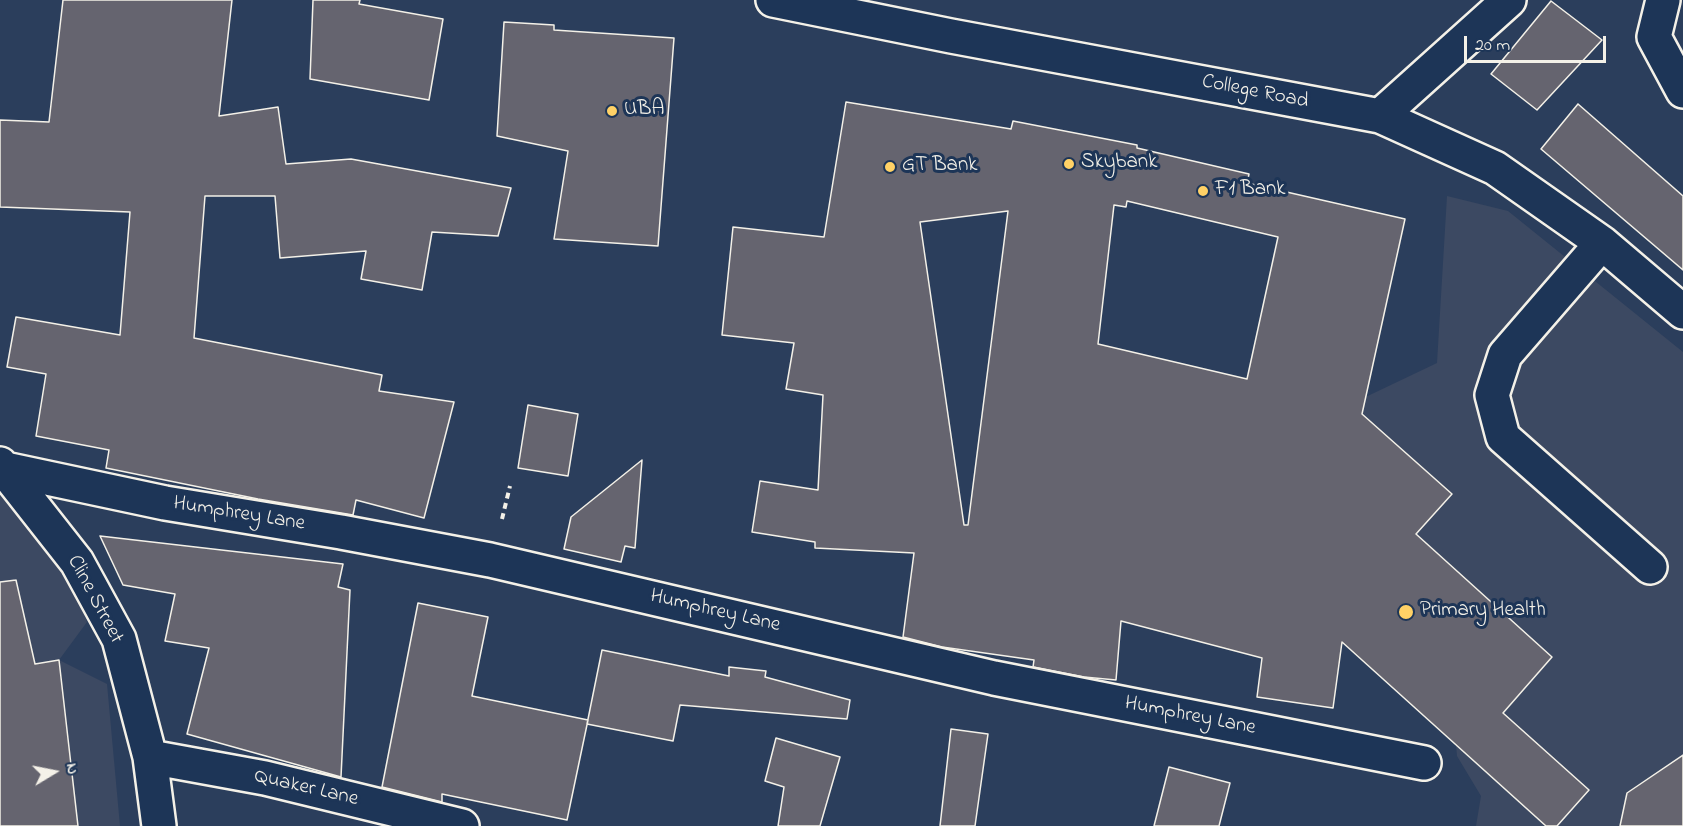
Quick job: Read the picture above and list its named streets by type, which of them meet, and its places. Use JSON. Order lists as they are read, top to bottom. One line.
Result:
{"streets":{"street":["College Road","Humphrey Lane","Cline Street","Quaker Lane"]},"crossings":[["Humphrey Lane","Cline Street"],["Cline Street","Quaker Lane"]],"places":["UBA","Skybank","GT Bank","F1 Bank","Primary Health"],"scale_bar":"20 m","north":"right"}
